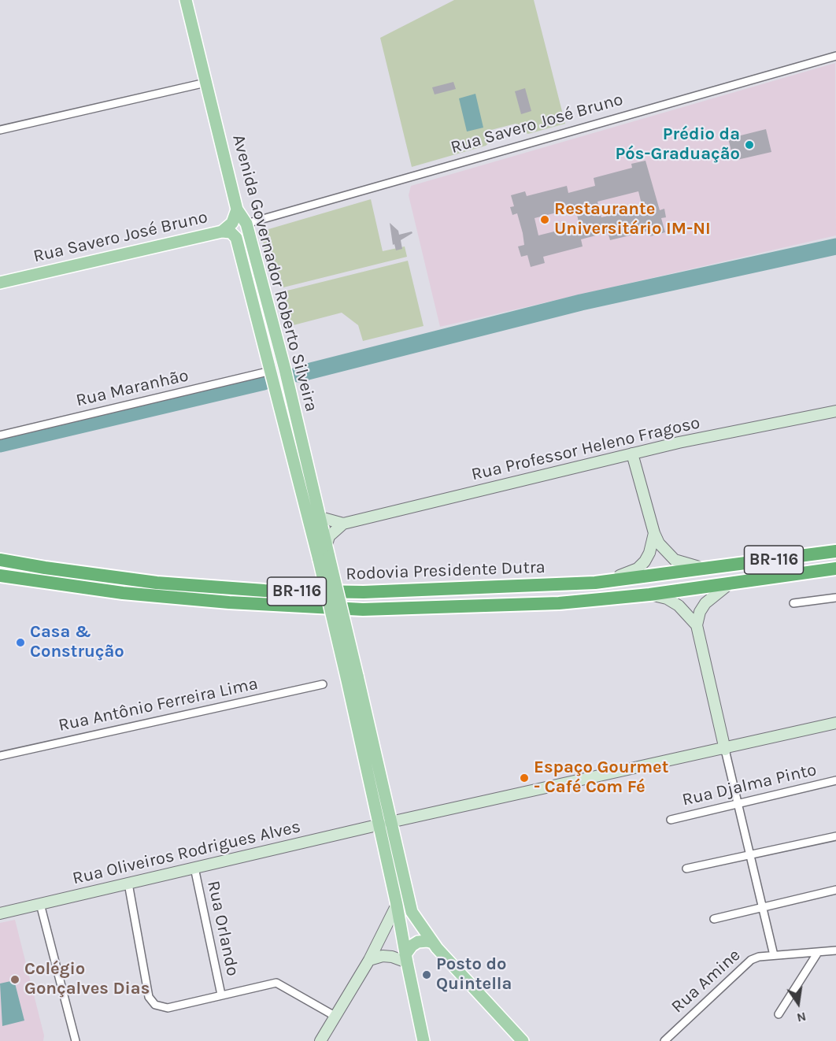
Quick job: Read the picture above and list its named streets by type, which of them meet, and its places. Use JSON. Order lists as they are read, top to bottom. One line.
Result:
{"streets":{"highway":["BR-116","Rodovia Presidente Dutra"],"main road":["Rua Savero José Bruno","Avenida Governador Roberto Silveira","Rua Professor Heleno Fragoso","Rua Oliveiros Rodrigues Alves"],"street":["Rua Maranhão","Rua Antônio Ferreira Lima","Rua Djalma Pinto","Rua Orlando","Rua Amine"]},"crossings":[["Rua Savero José Bruno","Avenida Governador Roberto Silveira"],["Avenida Governador Roberto Silveira","Rua Maranhão"],["Avenida Governador Roberto Silveira","Rua Professor Heleno Fragoso"],["Rua Oliveiros Rodrigues Alves","Rua Orlando"]],"places":["Prédio da Pós-Graduação","Restaurante Universitário IM-NI","Casa & Construção","Espaço Gourmet - Café Com Fé","Posto do Quintella","Colégio Gonçalves Dias"],"north":"bottom"}
